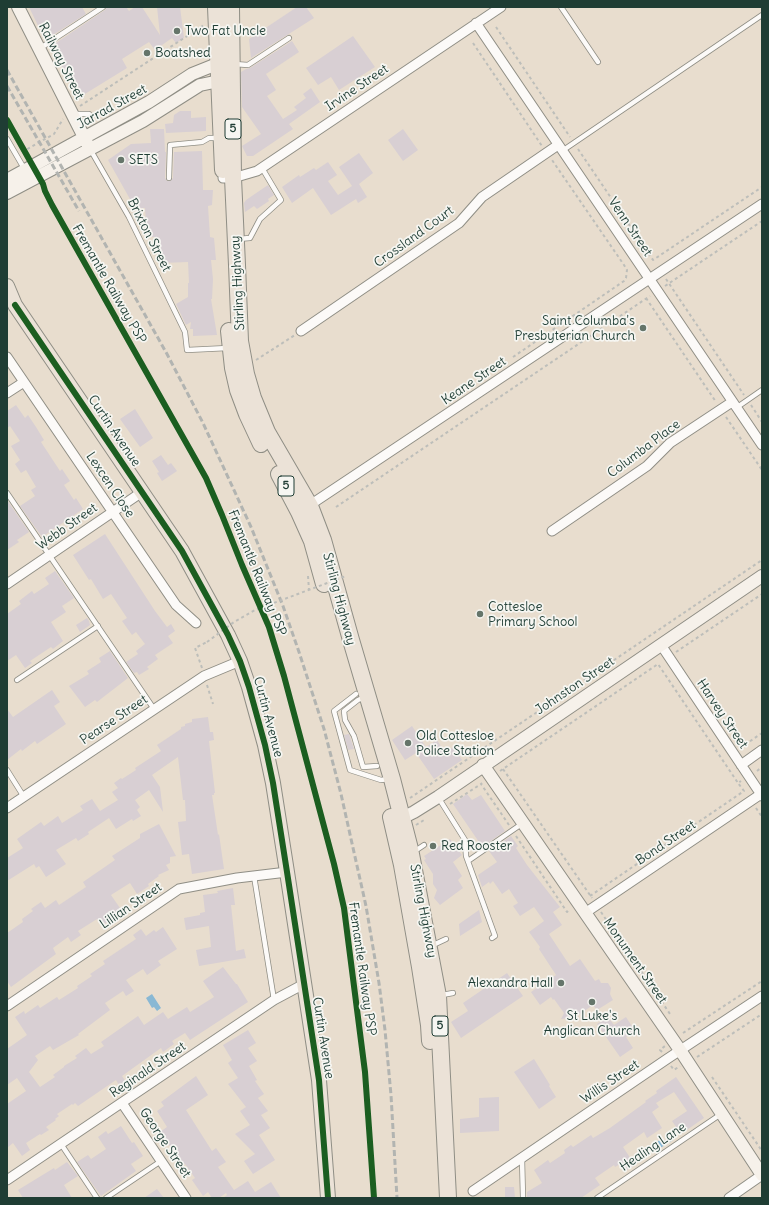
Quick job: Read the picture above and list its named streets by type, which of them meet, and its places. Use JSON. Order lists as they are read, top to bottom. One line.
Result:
{"streets":{"highway":["5","Stirling Highway"],"main road":["Curtin Avenue"],"street":["Railway Street","Irvine Street","Jarrad Street","Venn Street","Crossland Court","Keane Street","Columba Place","Lexcen Close","Webb Street","Johnston Street","Harvey Street","Pearse Street","Bond Street","Lillian Street","Monument Street","Reginald Street","Willis Street","George Street"],"lane":["Brixton Street","Healing Lane"],"cycle path":["Fremantle Railway PSP"]},"crossings":[["Railway Street","Jarrad Street"],["Railway Street","Brixton Street"],["Irvine Street","Venn Street"],["Irvine Street","Stirling Highway"],["Jarrad Street","Brixton Street"],["Jarrad Street","Stirling Highway"],["Venn Street","Crossland Court"],["Venn Street","Keane Street"],["Venn Street","Columba Place"],["Brixton Street","Stirling Highway"],["Stirling Highway","Keane Street"],["Stirling Highway","Johnston Street"],["Curtin Avenue","Webb Street"],["Curtin Avenue","Pearse Street"],["Curtin Avenue","Lillian Street"],["Curtin Avenue","Reginald Street"],["Lexcen Close","Webb Street"],["Johnston Street","Harvey Street"],["Johnston Street","Monument Street"],["Harvey Street","Bond Street"],["Bond Street","Monument Street"],["Monument Street","Willis Street"],["Monument Street","Healing Lane"],["Reginald Street","George Street"]],"places":["Two Fat Uncle","Boatshed","SETS","Saint Columba's Presbyterian Church","Cottesloe Primary School","Old Cottesloe Police Station","Red Rooster","Alexandra Hall","St Luke's Anglican Church"]}
